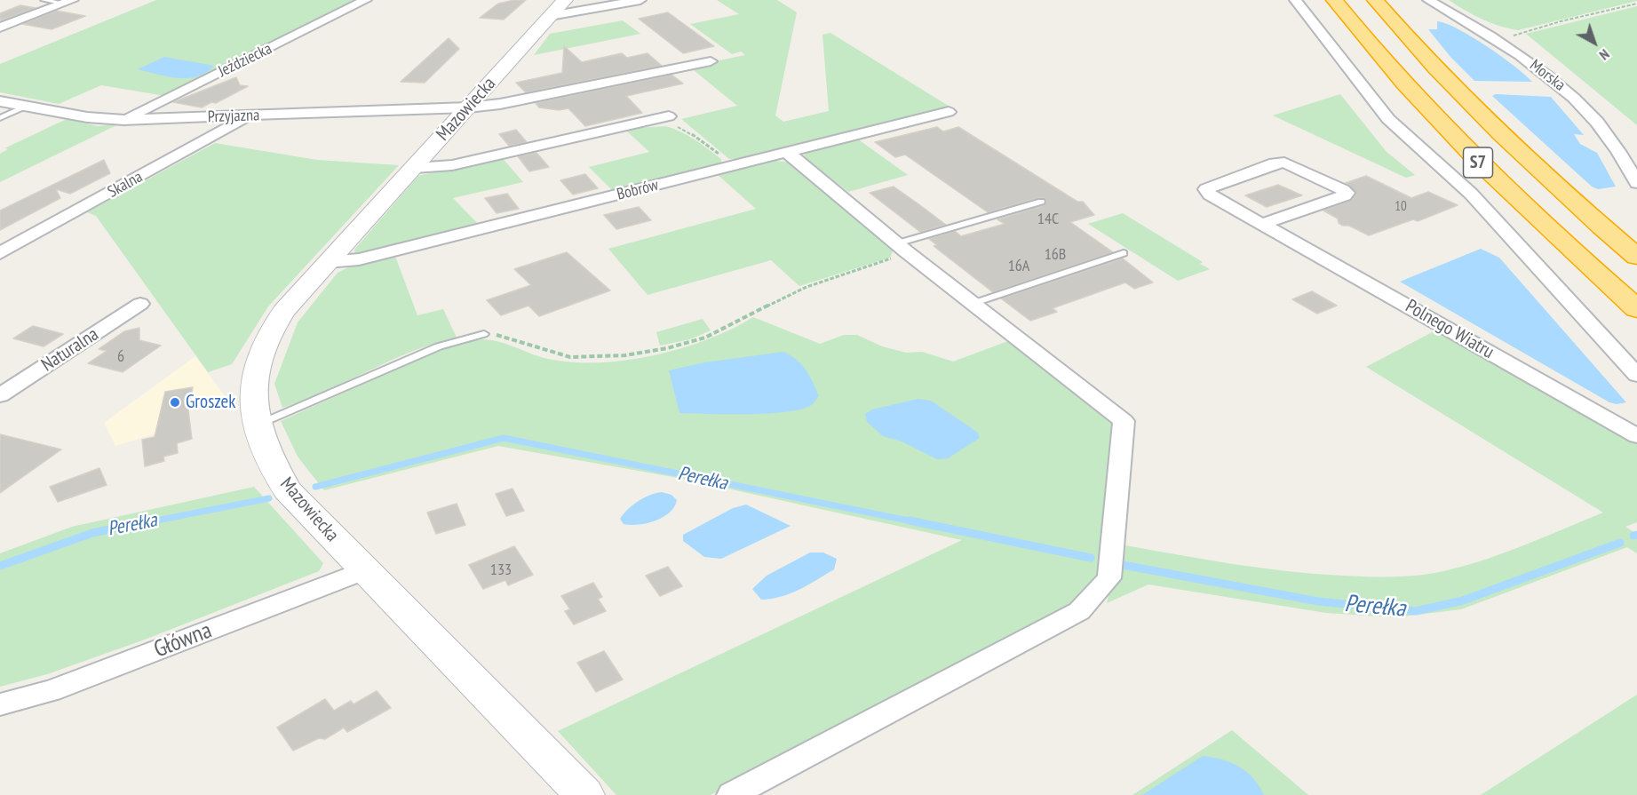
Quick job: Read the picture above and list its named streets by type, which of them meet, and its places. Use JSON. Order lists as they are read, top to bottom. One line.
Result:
{"streets":{"highway":["S7"],"street":["Jeździecka","Morska","Mazowiecka","Przyjazna","Skalna","Bobrów","Polnego Wiatru","Naturalna","Główna"]},"crossings":[["Jeździecka","Przyjazna"],["Mazowiecka","Przyjazna"],["Mazowiecka","Bobrów"],["Mazowiecka","Główna"],["Przyjazna","Skalna"]],"water":["Perełka"],"places":["Groszek"],"house_numbers":["10","14C","16B","16A","6","133"],"north":"bottom right"}
